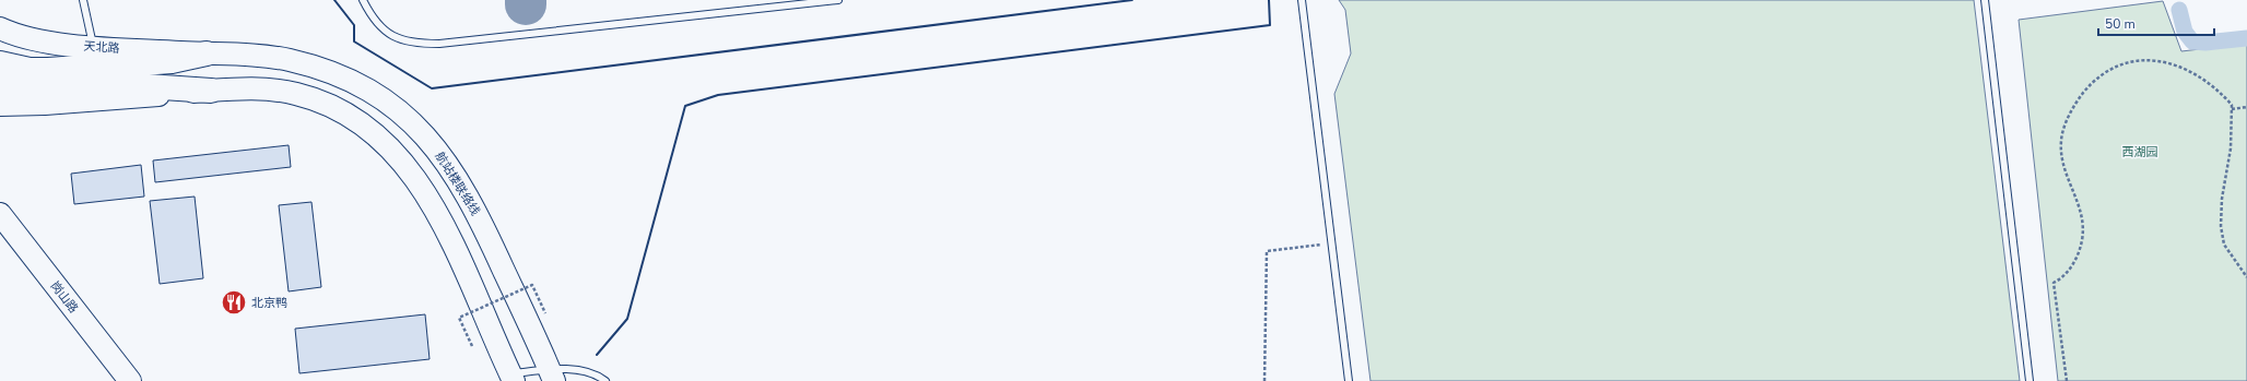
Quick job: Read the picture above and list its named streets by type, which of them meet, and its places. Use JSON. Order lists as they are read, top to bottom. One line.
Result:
{"streets":{"main road":["天北路","航站楼联络线","岗山路"]},"crossings":[["天北路","航站楼联络线"]],"parks":["西湖园"],"places":{"restaurant":["北京鸭"]},"scale_bar":"50 m"}
